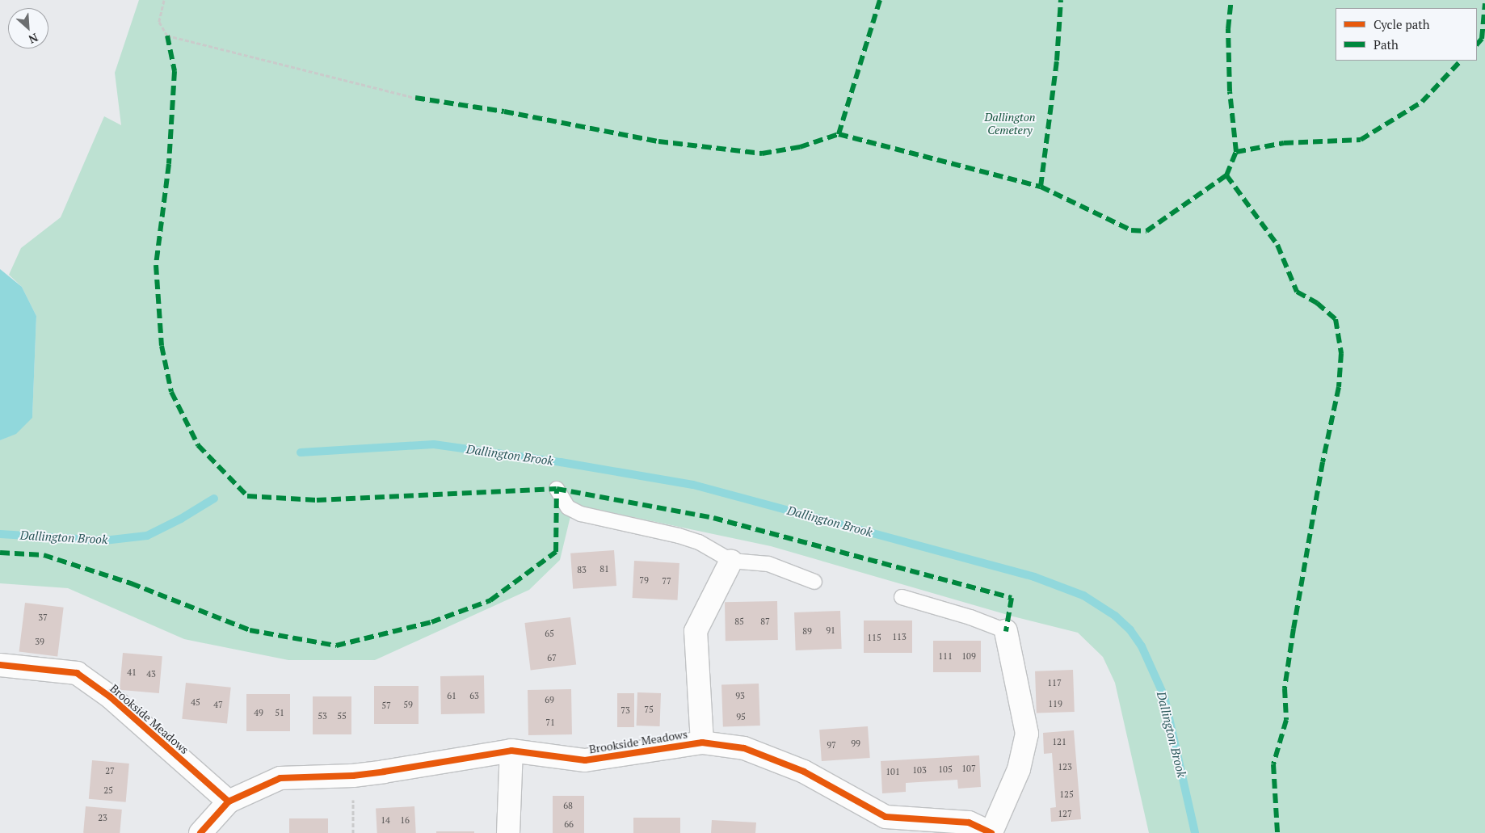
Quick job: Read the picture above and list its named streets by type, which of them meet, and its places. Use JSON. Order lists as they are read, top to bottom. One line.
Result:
{"streets":{"street":["Brookside Meadows"]},"water":["Dallington Brook"],"parks":["Dallington Cemetery"],"house_numbers":["81","83","79","77","37","85","87","91","89","65","113","115","39","111","109","67","41","43","117","61","63","93","69","45","119","47","59","57","75","73","49","51","53","55","95","71","121","99","97","123","107","105","103","27","101","25","125","68","127","23","14","16","66"],"legend":["Cycle path","Path"],"north":"bottom right"}
